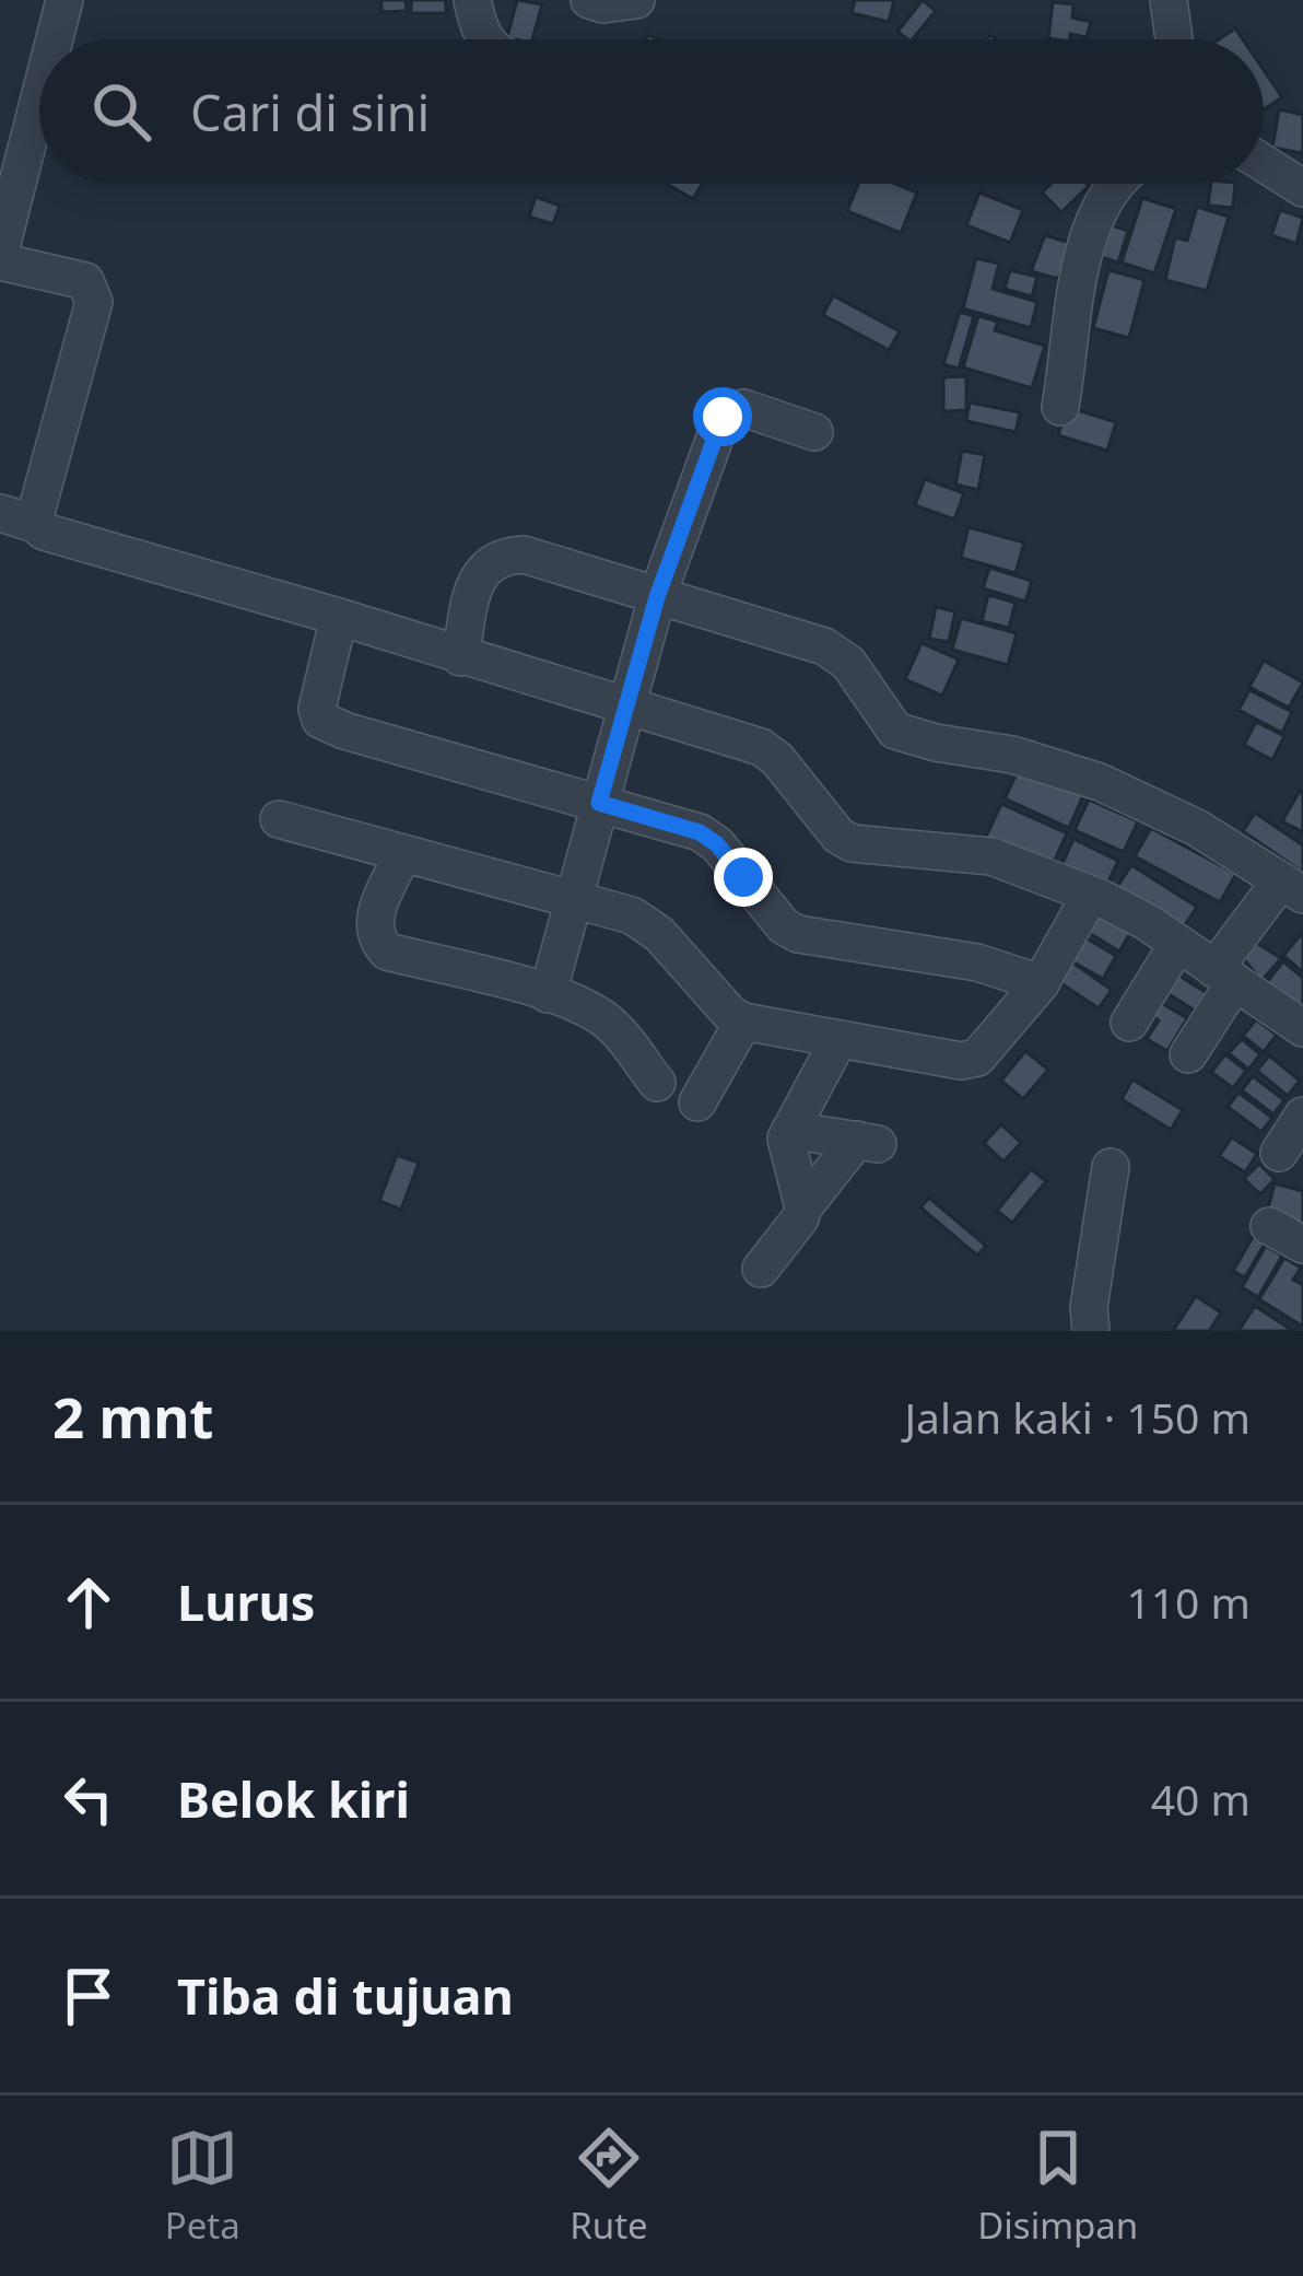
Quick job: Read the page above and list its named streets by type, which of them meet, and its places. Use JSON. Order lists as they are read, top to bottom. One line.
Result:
{"page":{"search":"Cari di sini","heading":["2 mnt","Jalan kaki · 150 m"],"list":[["Lurus","110 m"],["Belok kiri","40 m"],"Tiba di tujuan"],"nav":["Peta","Rute","Disimpan"]}}
